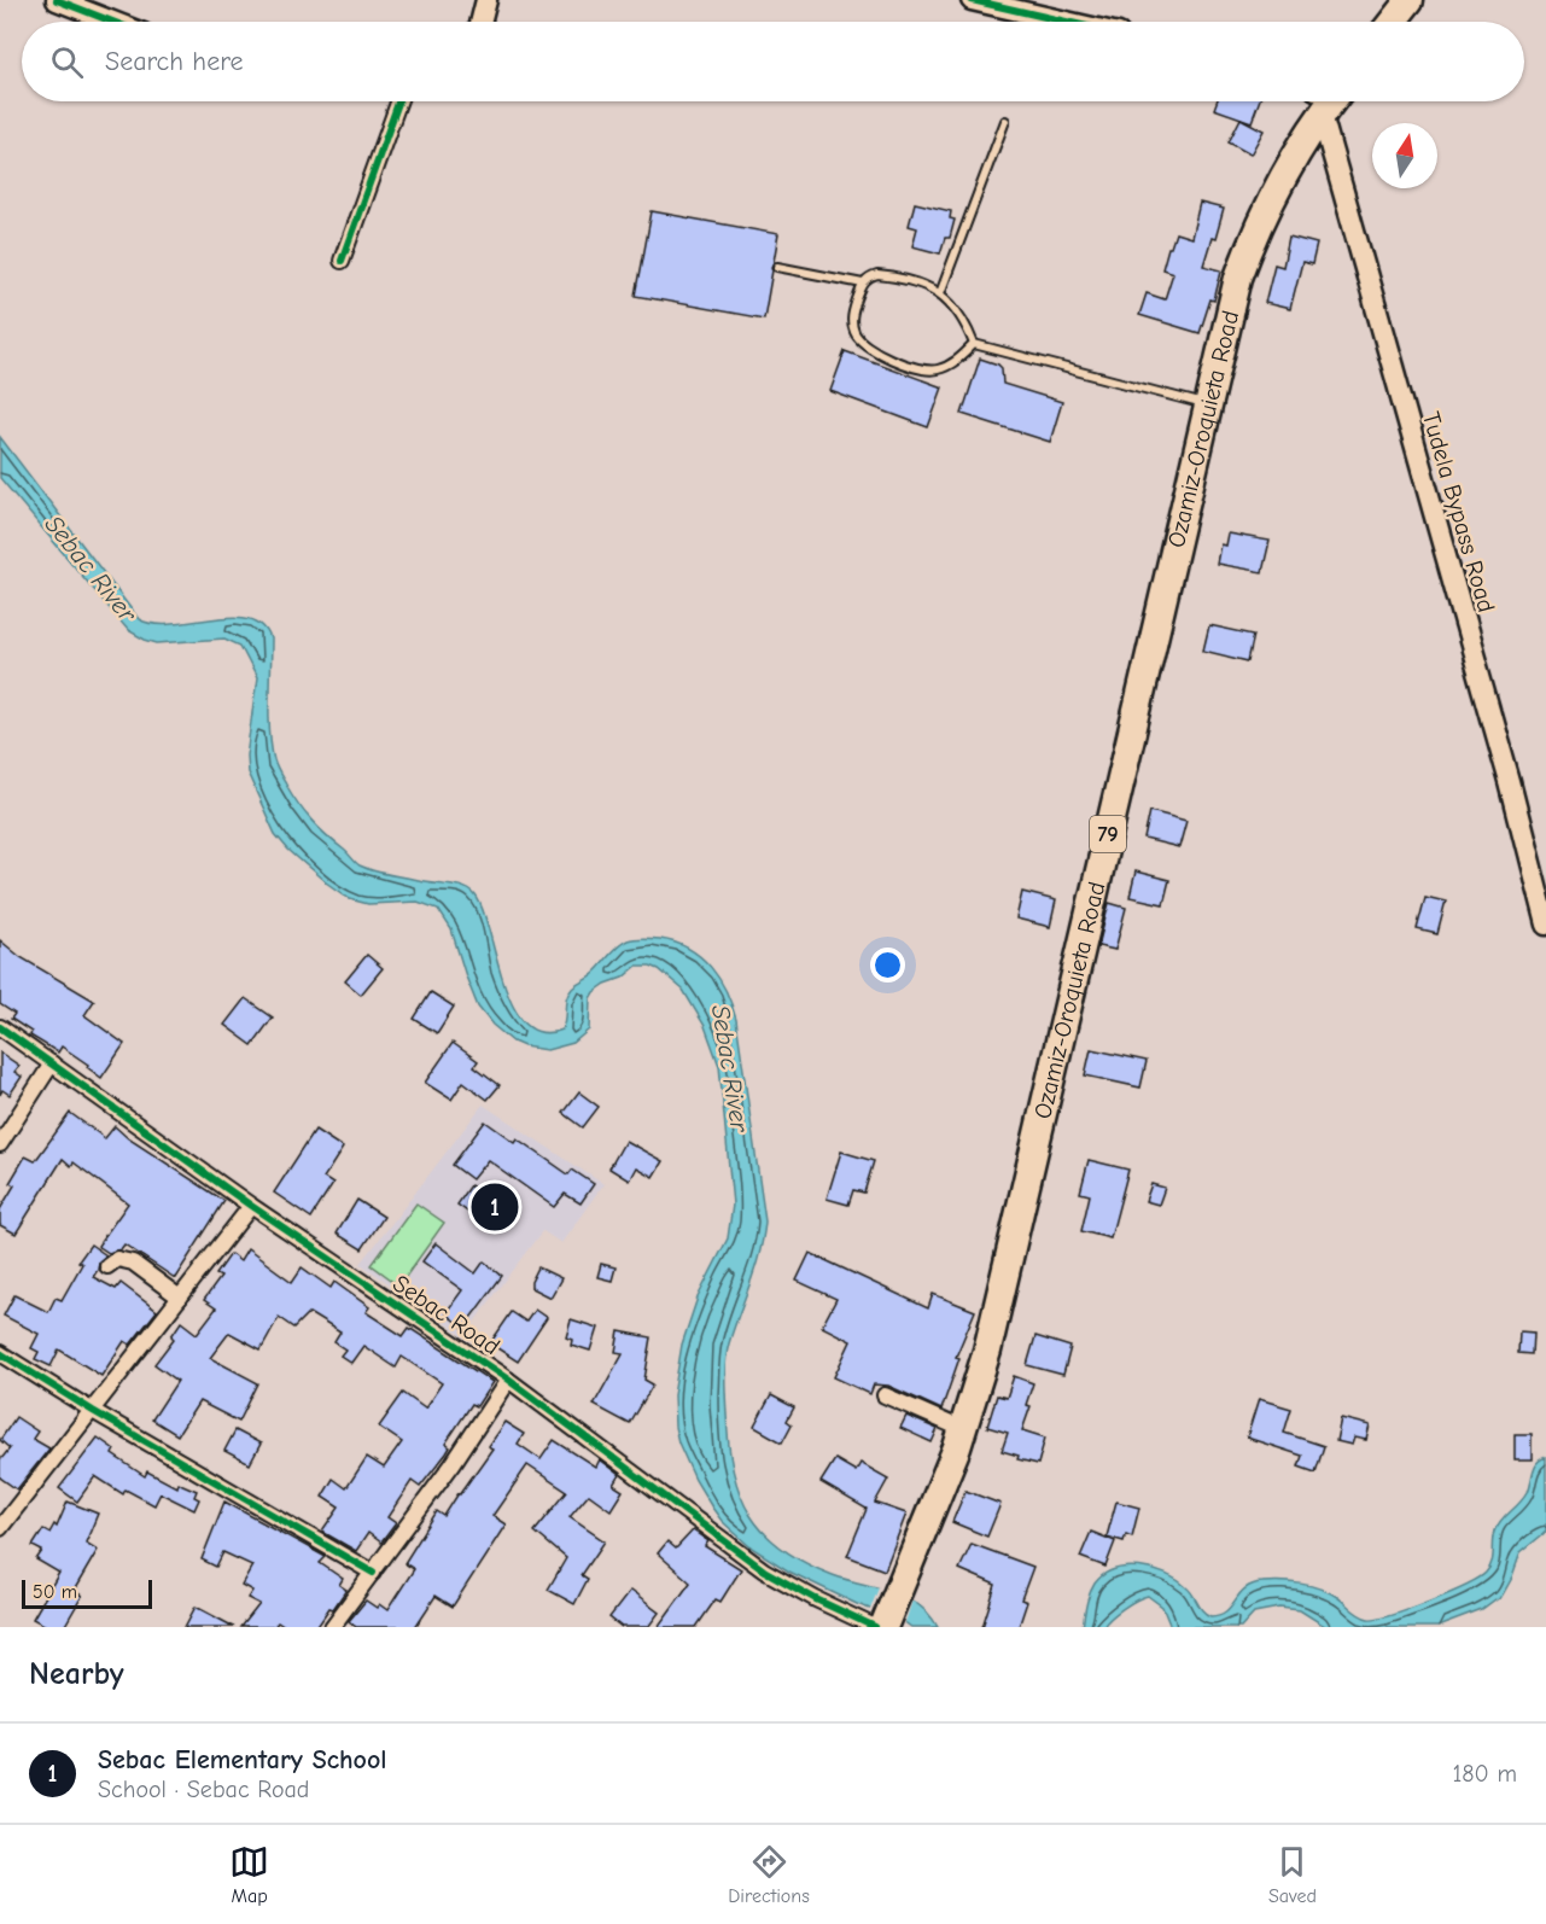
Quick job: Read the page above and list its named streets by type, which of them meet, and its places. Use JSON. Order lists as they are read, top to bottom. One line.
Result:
{"streets":{"highway":["Ozamiz-Oroquieta Road","79"],"main road":["Tudela Bypass Road"],"street":["Sebac Road"]},"crossings":[["Ozamiz-Oroquieta Road","Sebac Road"]],"water":["Sebac River"],"scale_bar":"50 m","north":"top","page":{"search":"Search here","pins":"1","scale":"50 m","heading":"Nearby","list":[{"mark":"1","name":"Sebac Elementary School","note":"School · Sebac Road","value":"180 m"}],"nav":["Map","Directions","Saved"]}}
